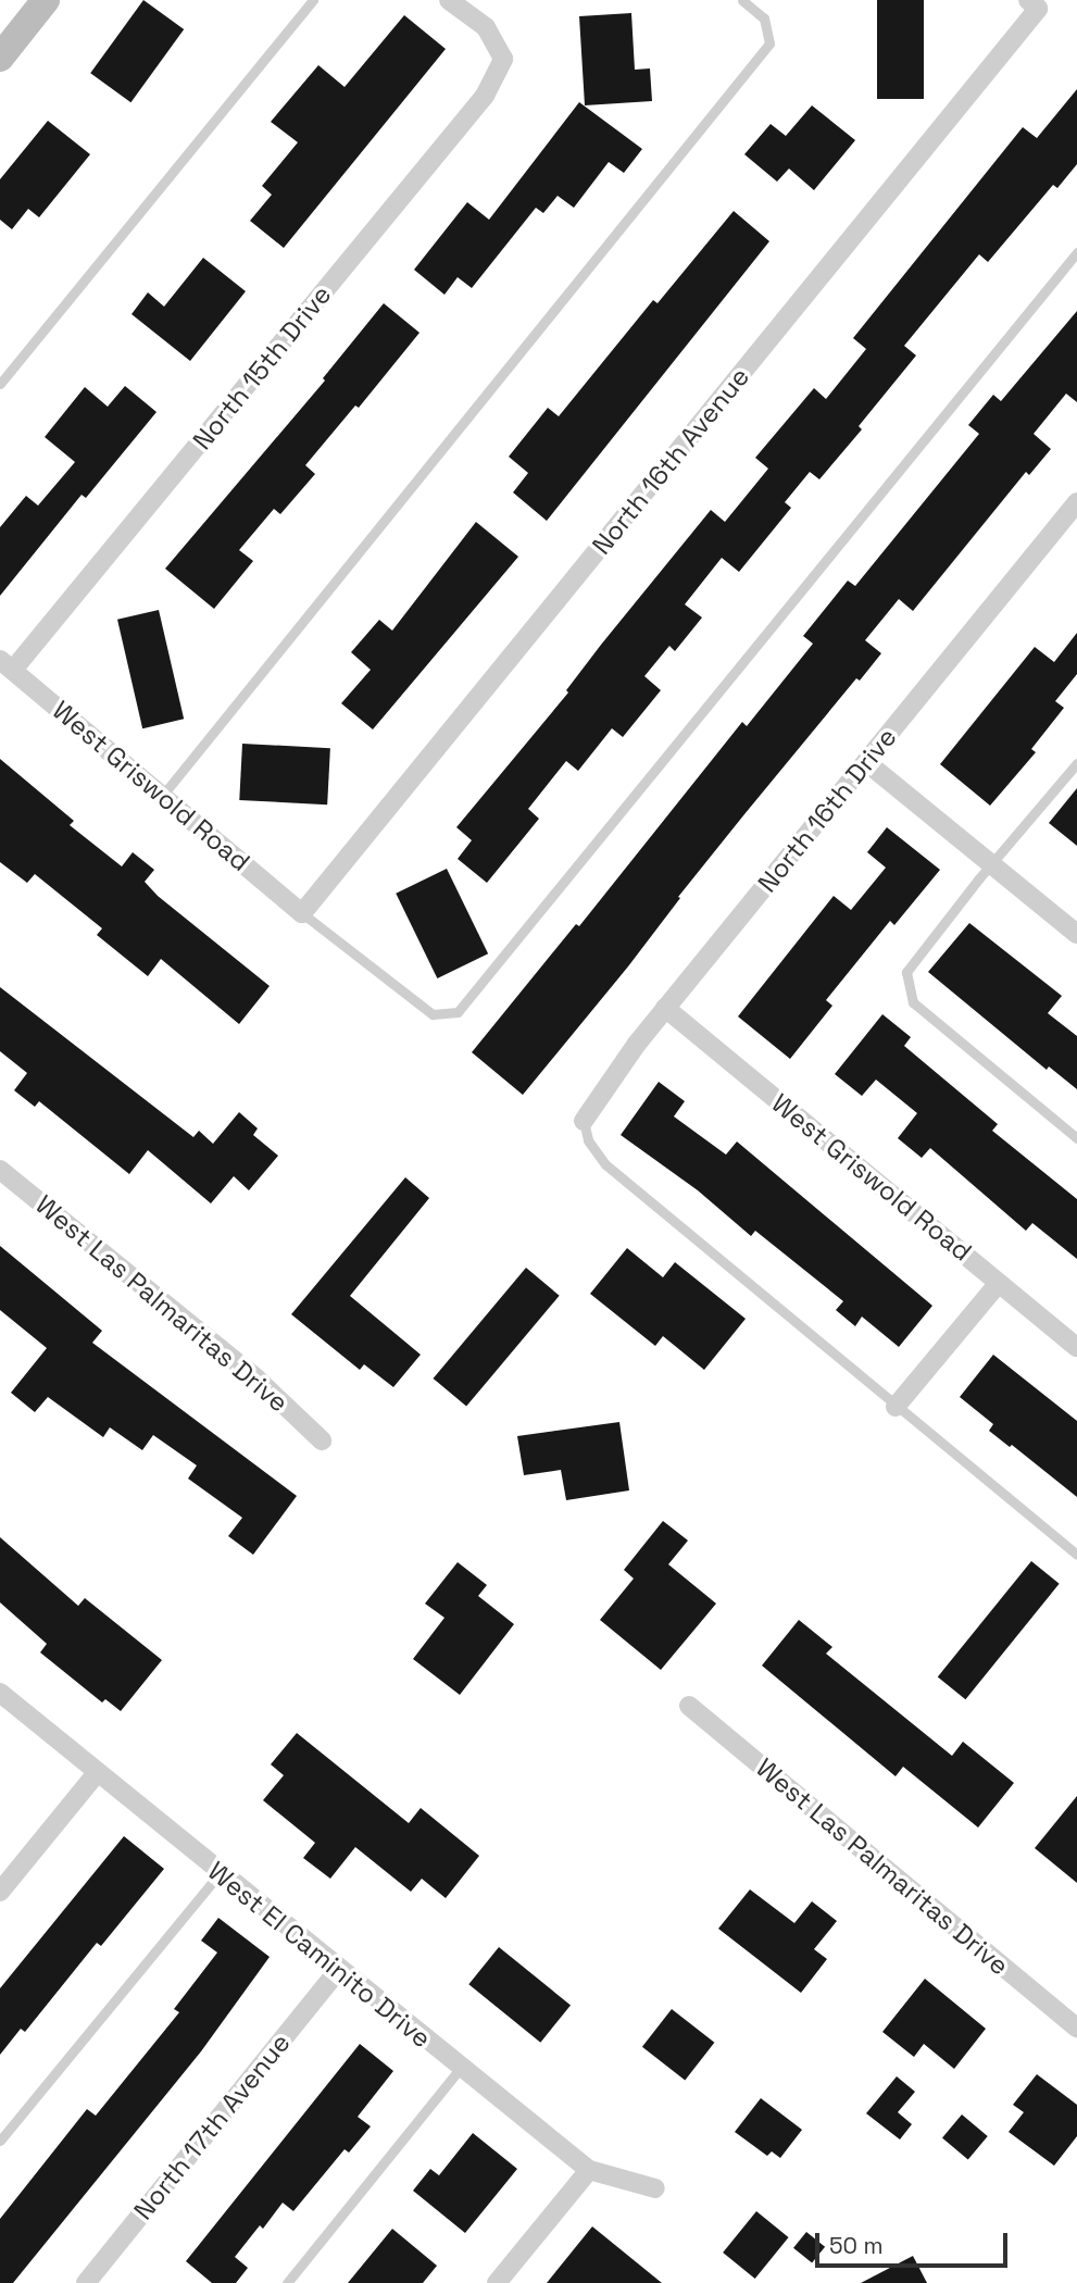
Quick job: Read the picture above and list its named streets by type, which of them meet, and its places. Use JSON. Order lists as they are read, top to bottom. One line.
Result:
{"streets":{"street":["North 15th Drive","North 16th Avenue","West Griswold Road","North 16th Drive","West Las Palmaritas Drive","West El Caminito Drive","North 17th Avenue"]},"crossings":[["North 15th Drive","West Griswold Road"],["North 16th Avenue","West Griswold Road"],["West Griswold Road","North 16th Drive"],["West El Caminito Drive","North 17th Avenue"]],"scale_bar":"50 m"}
